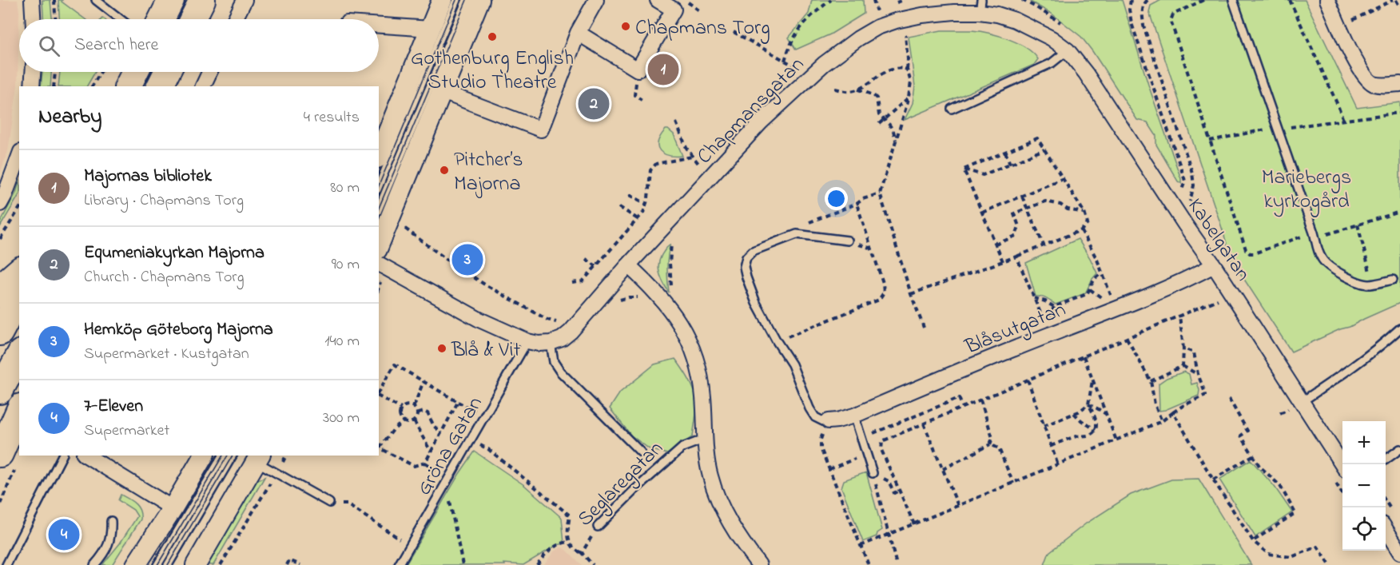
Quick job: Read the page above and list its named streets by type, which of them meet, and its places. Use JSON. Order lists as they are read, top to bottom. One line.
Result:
{"streets":{"street":["Chapmansgatan","Kabelgatan","Blåsutgatan"],"lane":["Gröna Gatan","Seglaregatan"]},"crossings":[["Chapmansgatan","Kabelgatan"],["Kabelgatan","Blåsutgatan"]],"parks":["Mariebergs kyrkogård"],"places":["Chapmans Torg","Gothenburg English Studio Theatre","Pitcher’s Majorna","Blå & Vit"],"page":{"search":"Search here","pins":["1","2","3","4"],"heading":["Nearby","4 results"],"list":[{"mark":"1","name":"Majornas bibliotek","note":"Library · Chapmans Torg","value":"80 m"},{"mark":"2","name":"Equmeniakyrkan Majorna","note":"Church · Chapmans Torg","value":"90 m"},{"mark":"3","name":"Hemköp Göteborg Majorna","note":"Supermarket · Kustgatan","value":"140 m"},{"mark":"4","name":"7-Eleven","note":"Supermarket","value":"300 m"}],"map_buttons":["+","−"]}}
